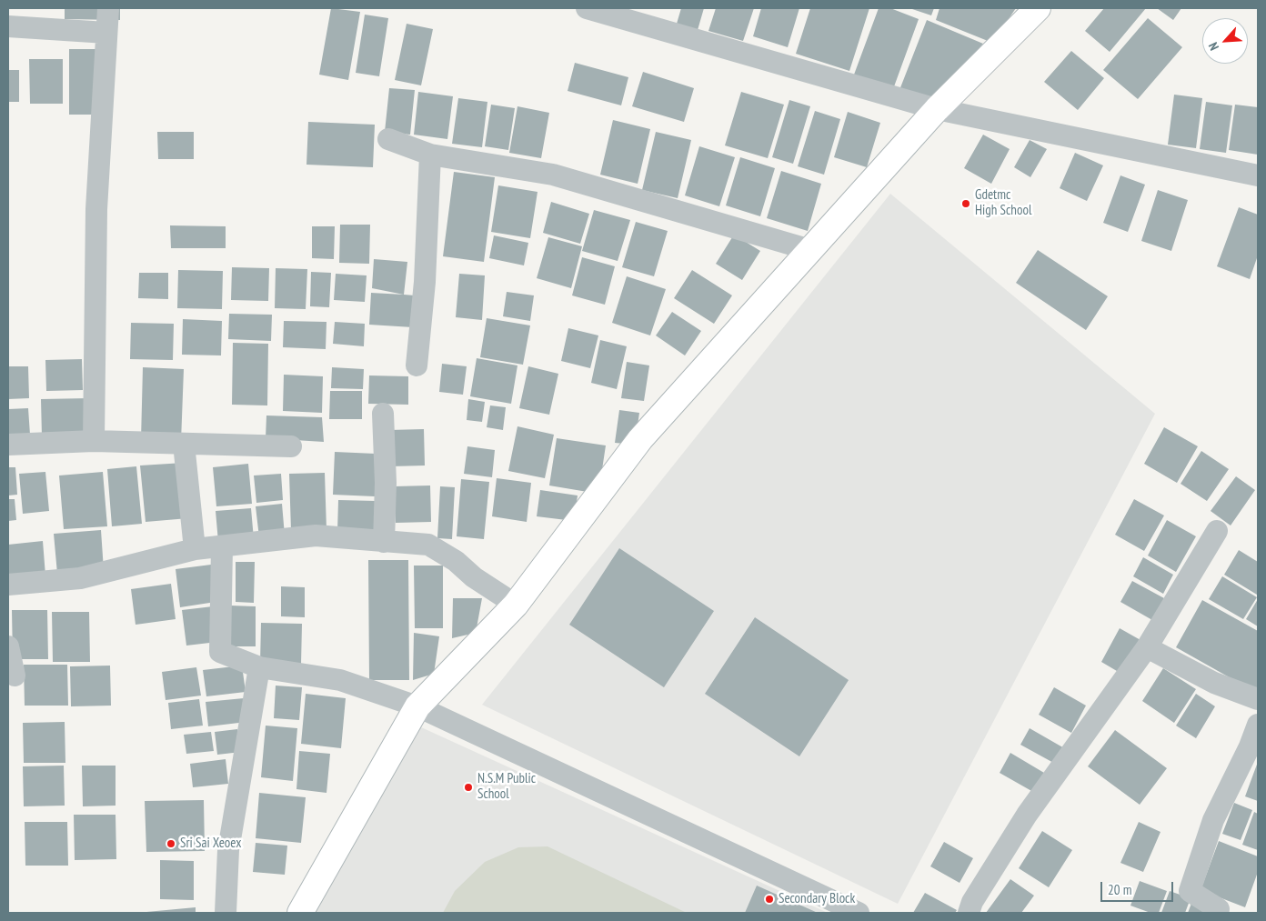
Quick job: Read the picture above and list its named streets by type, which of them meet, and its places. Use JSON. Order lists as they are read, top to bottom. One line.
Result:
{"places":["Gdetmc High School","N.S.M Public School","Sri Sai Xeoex","Secondary Block"],"scale_bar":"20 m","north":"bottom left"}
